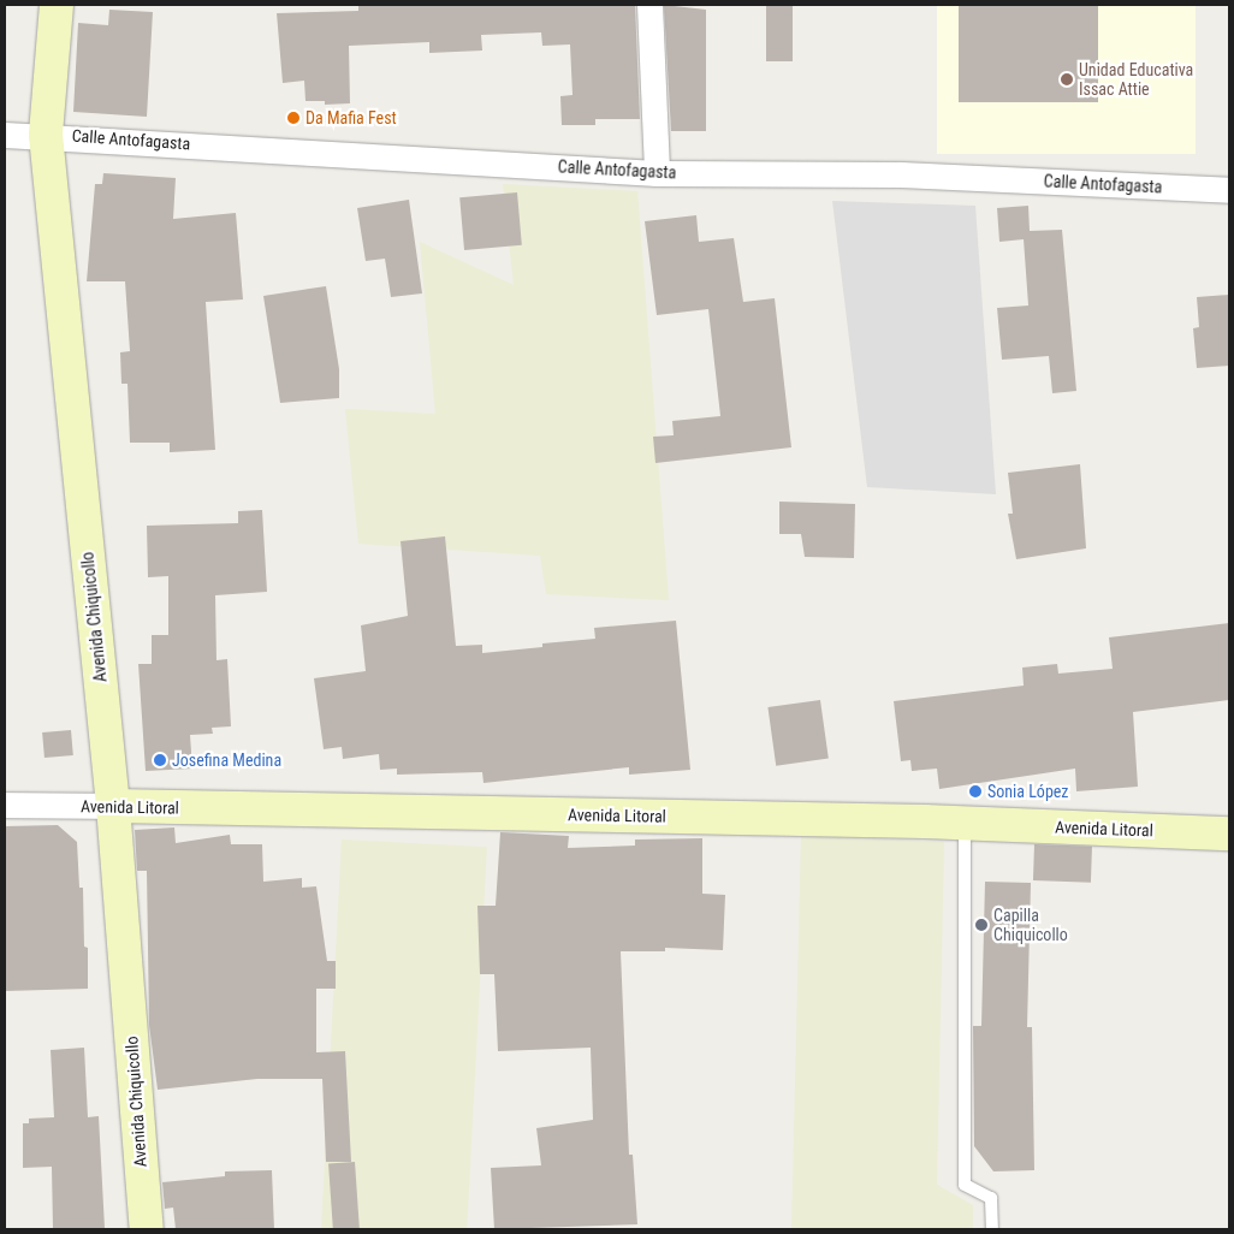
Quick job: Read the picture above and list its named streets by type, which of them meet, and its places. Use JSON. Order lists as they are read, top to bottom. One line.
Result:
{"streets":{"main road":["Avenida Chiquicollo","Avenida Litoral"],"street":["Calle Antofagasta"]},"crossings":[["Calle Antofagasta","Avenida Chiquicollo"],["Avenida Chiquicollo","Avenida Litoral"]],"places":["Unidad Educativa Issac Attie","Da Mafia Fest","Josefina Medina","Sonia López","Capilla Chiquicollo"]}
